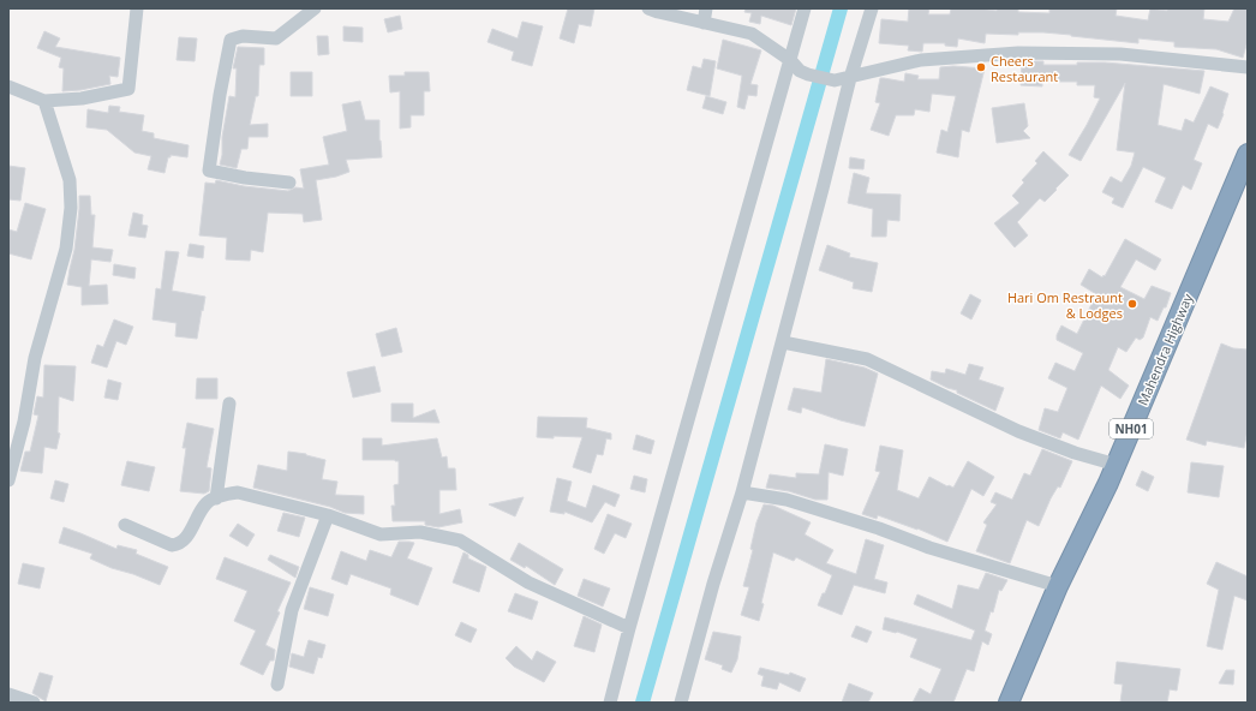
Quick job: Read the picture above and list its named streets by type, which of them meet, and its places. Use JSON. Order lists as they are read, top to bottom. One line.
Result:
{"streets":{"highway":["Mahendra Highway","NH01"]},"places":["Cheers Restaurant","Hari Om Restraunt & Lodges"]}
